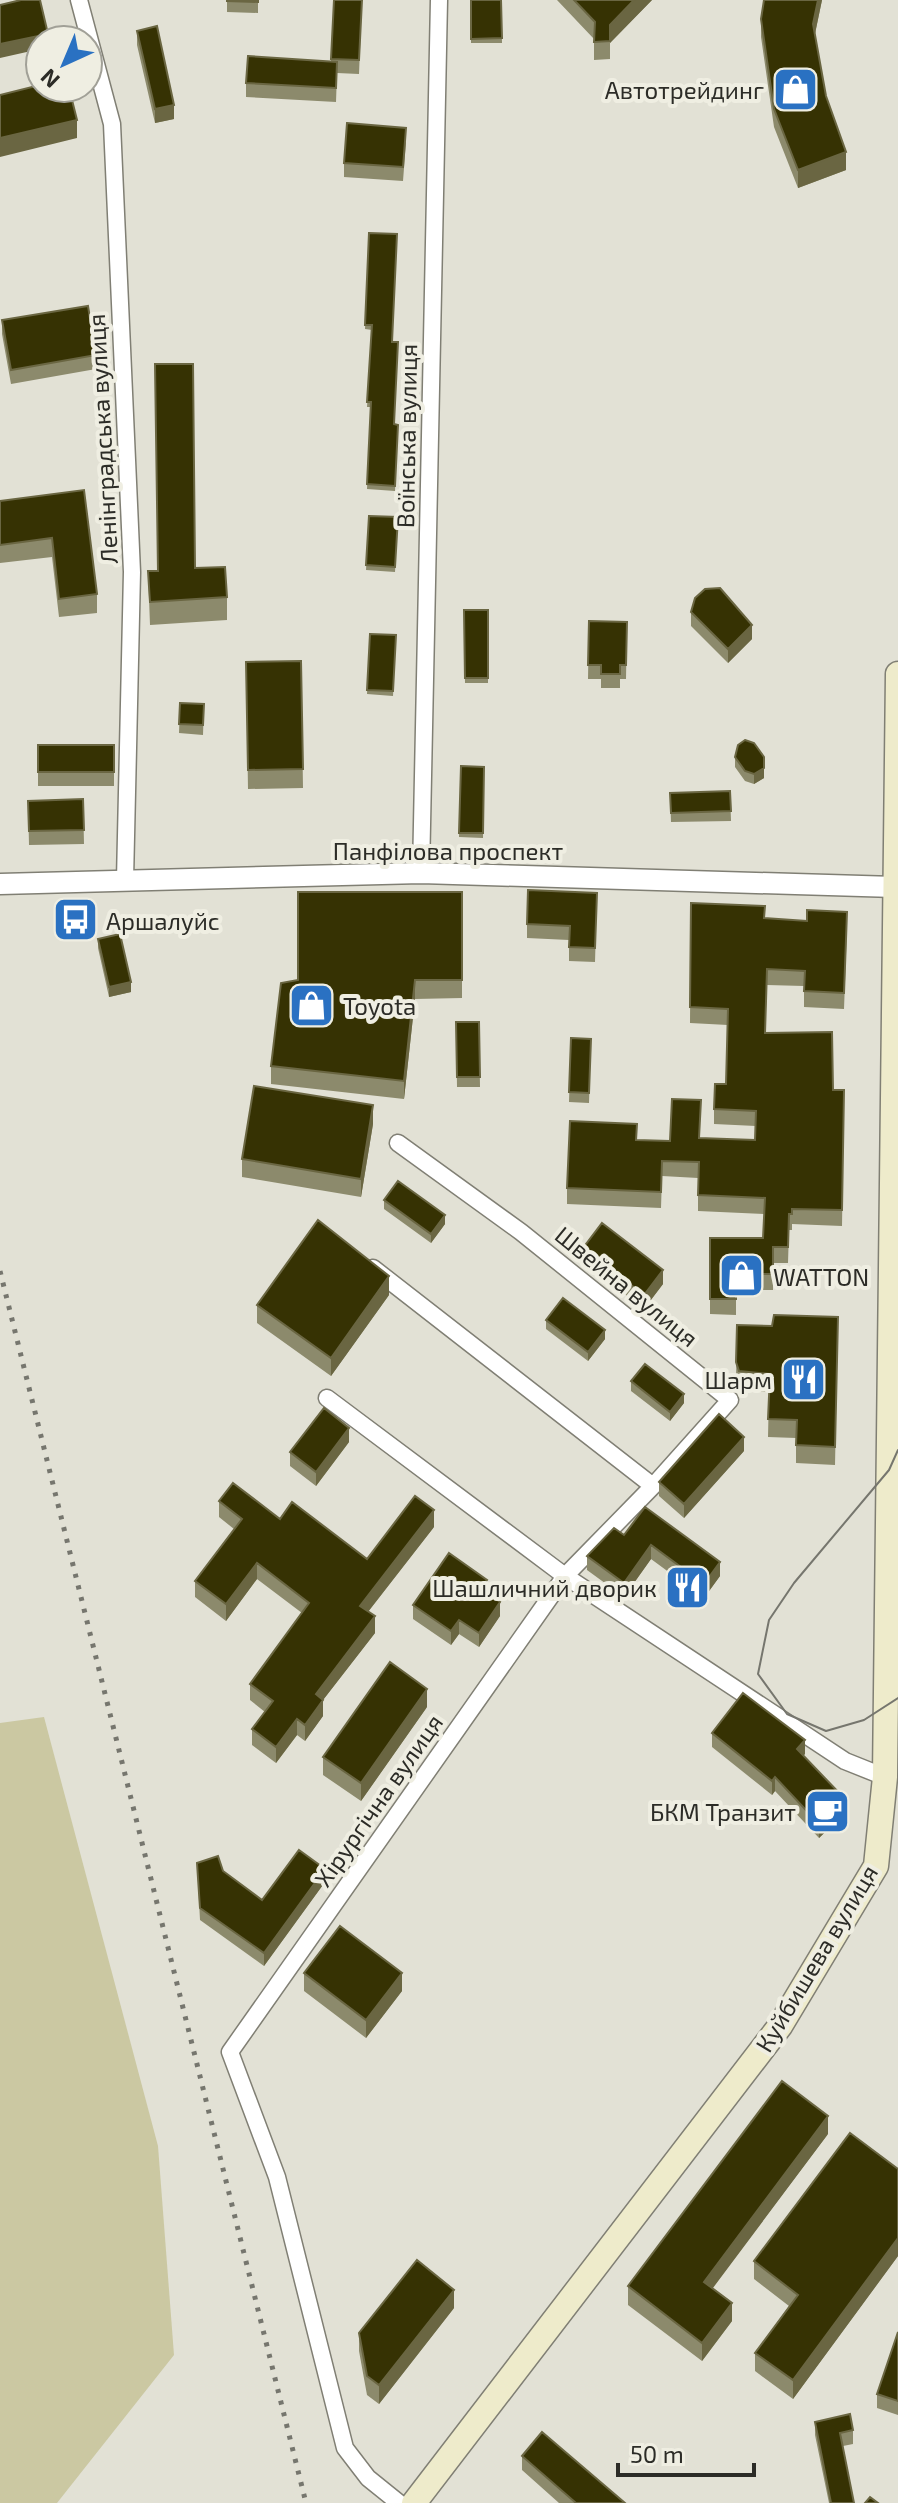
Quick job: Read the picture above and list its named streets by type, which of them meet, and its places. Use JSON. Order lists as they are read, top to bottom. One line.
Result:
{"streets":{"main road":["Куйбишева вулиця"],"street":["Воїнська вулиця","Ленінградська вулиця","Панфілова проспект","Швейна вулиця","Хірургічна вулиця"]},"crossings":[["Воїнська вулиця","Панфілова проспект"],["Ленінградська вулиця","Панфілова проспект"],["Панфілова проспект","Куйбишева вулиця"],["Швейна вулиця","Хірургічна вулиця"]],"places":{"shop":["Автотрейдинг","Toyota","WATTON"],"bus stop":["Аршалуйс"],"restaurant":["Шарм","Шашличний дворик"],"cafe":["БКМ Транзит"]},"scale_bar":"50 m","north":"bottom left"}
